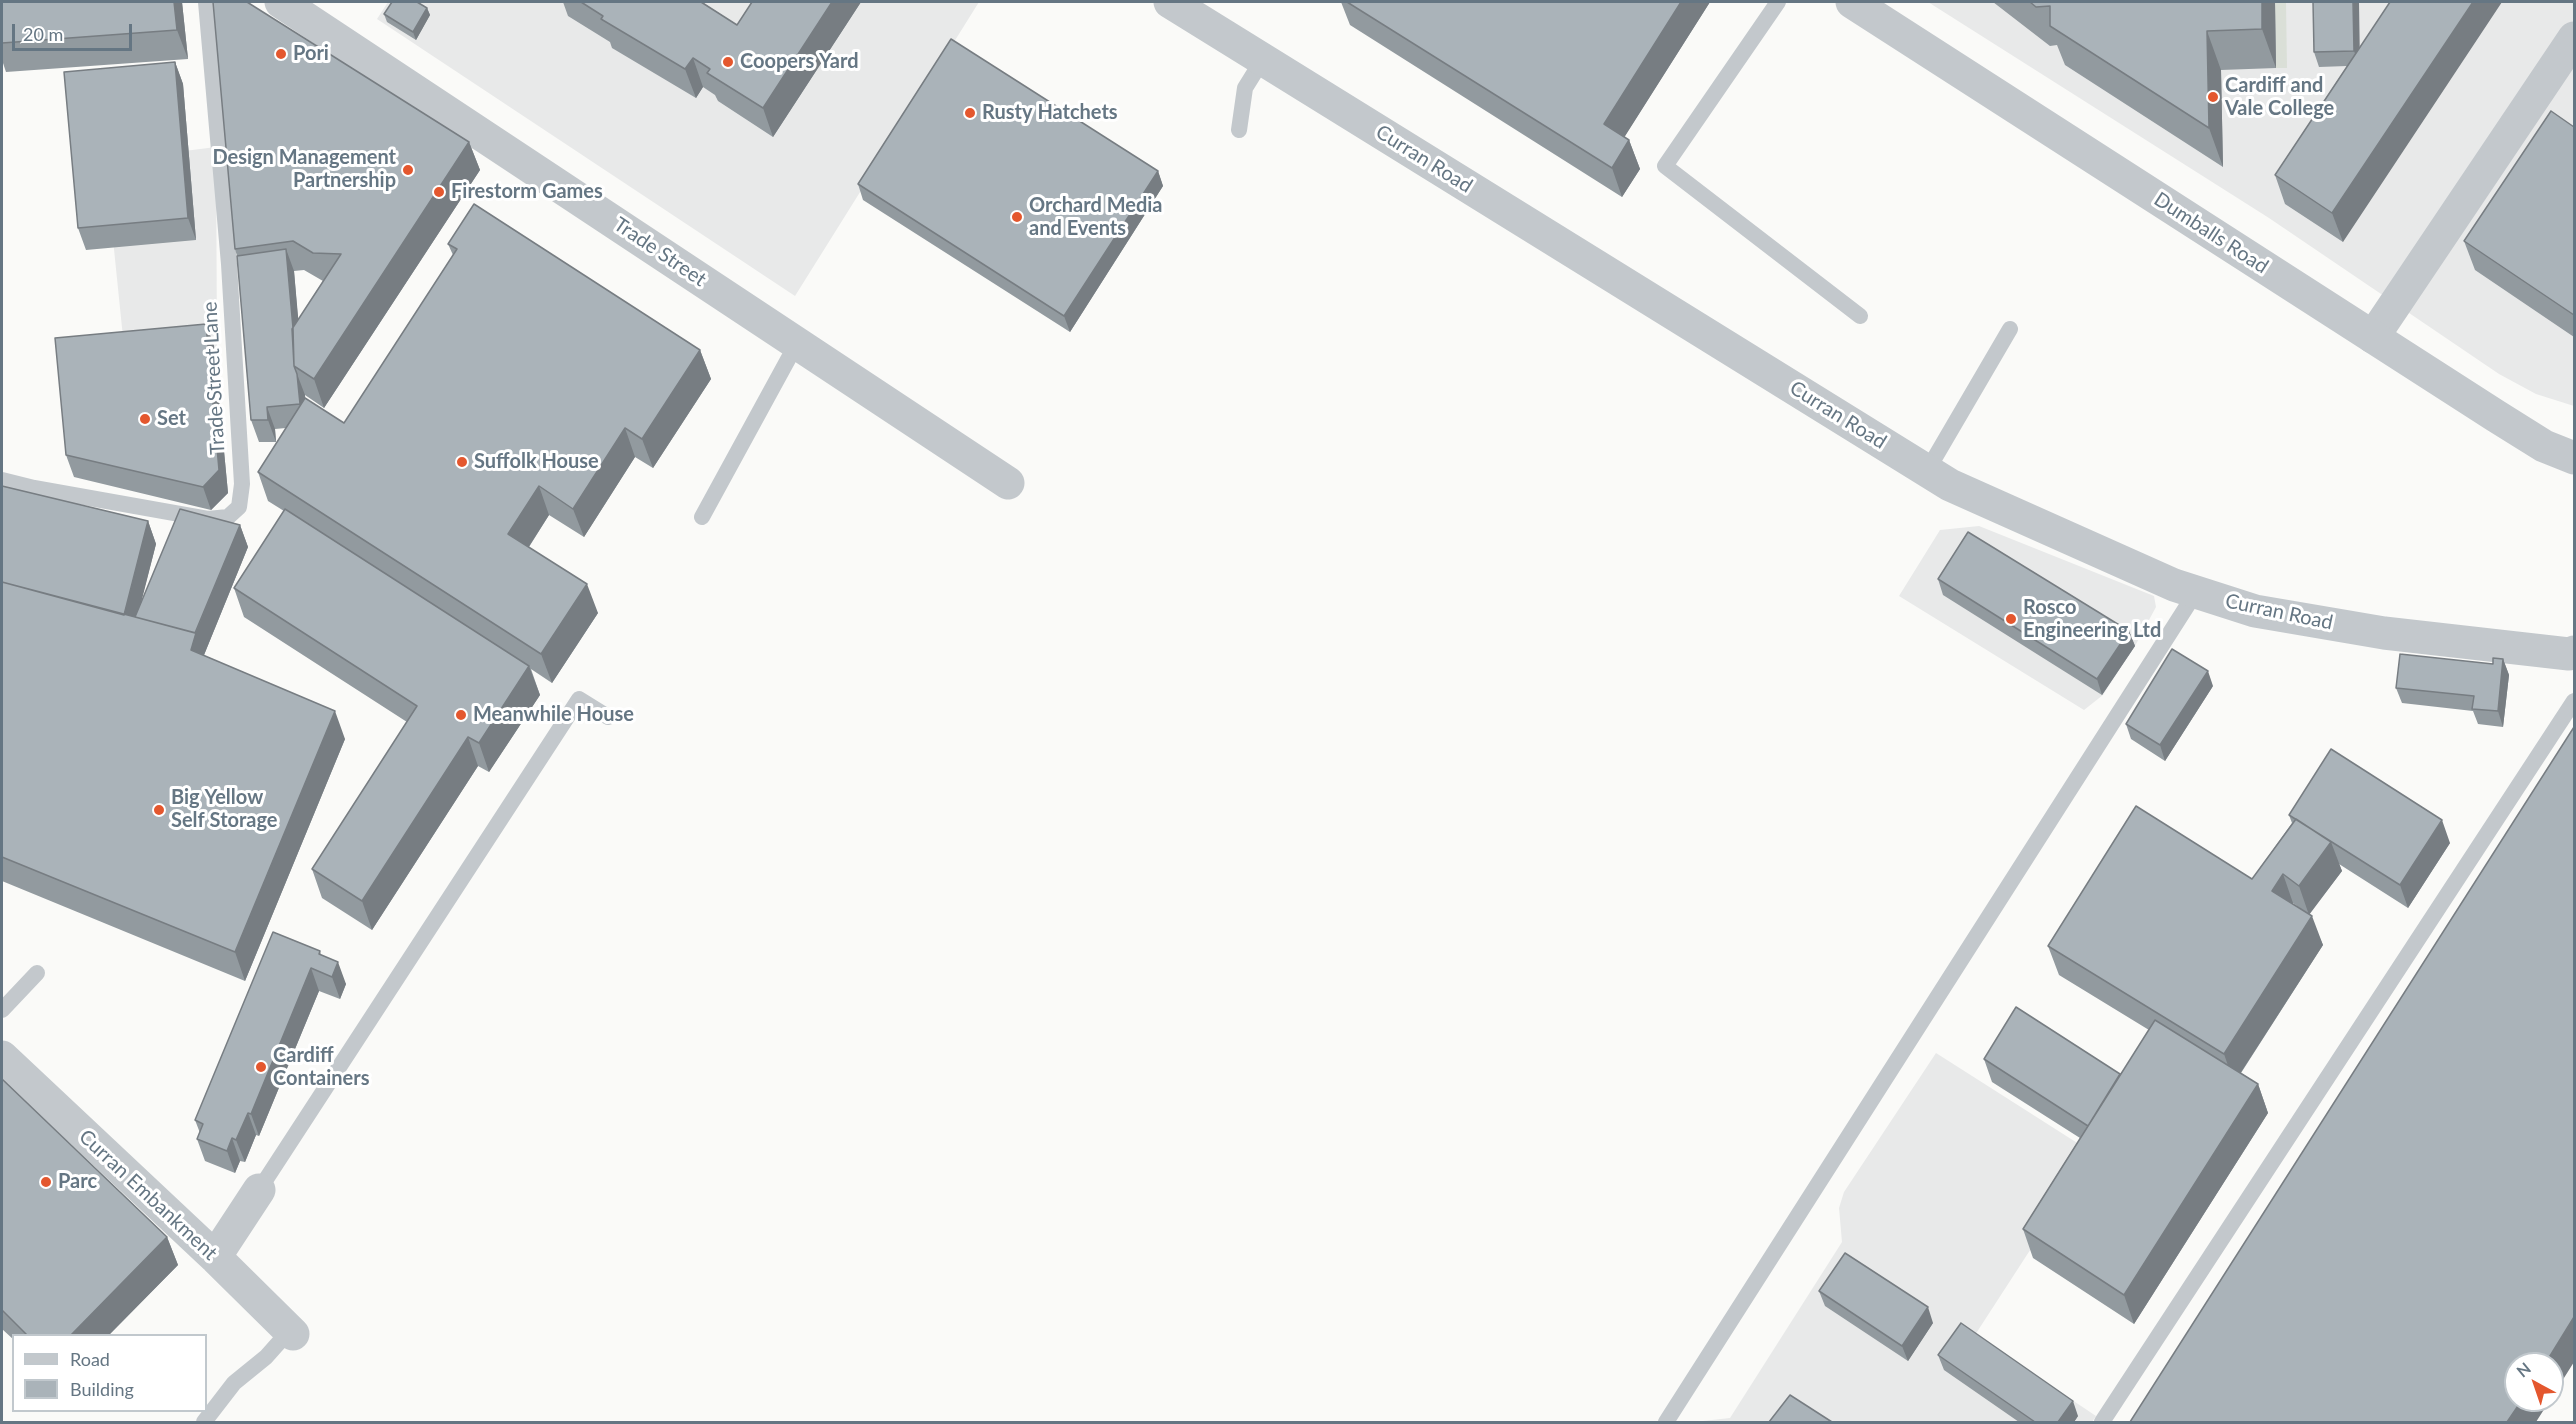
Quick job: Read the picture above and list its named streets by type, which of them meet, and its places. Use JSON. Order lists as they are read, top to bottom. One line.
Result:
{"streets":{"street":["Curran Road","Dumballs Road","Trade Street","Curran Embankment"],"lane":["Trade Street Lane"]},"places":["Pori","Coopers Yard","Cardiff and Vale College","Rusty Hatchets","Design Management Partnership","Firestorm Games","Orchard Media and Events","Set","Suffolk House","Rosco Engineering Ltd","Meanwhile House","Big Yellow Self Storage","Cardiff Containers","Parc"],"legend":["Road","Building"],"scale_bar":"20 m","north":"top left"}
